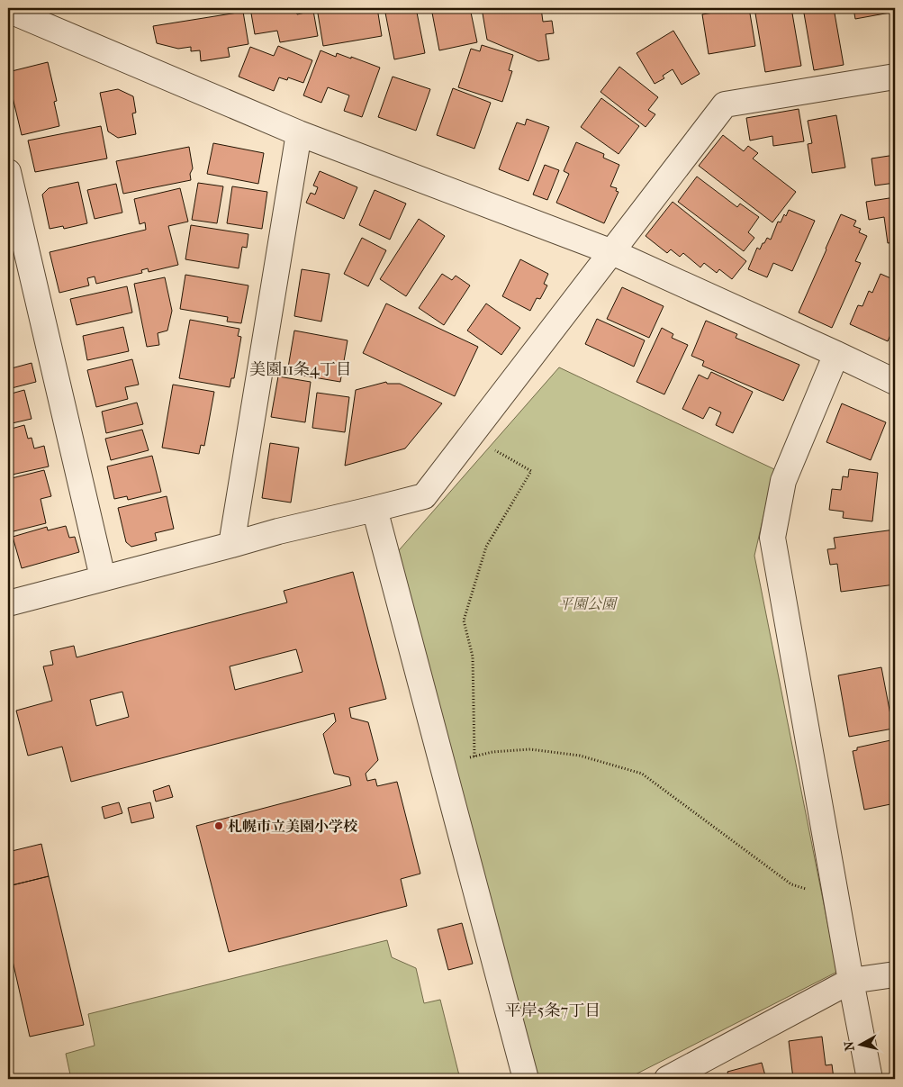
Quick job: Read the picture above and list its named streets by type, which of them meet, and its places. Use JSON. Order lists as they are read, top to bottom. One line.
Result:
{"districts":["美園11条4丁目","平岸5条7丁目"],"parks":["平園公園"],"places":["札幌市立美園小学校"],"north":"left"}
